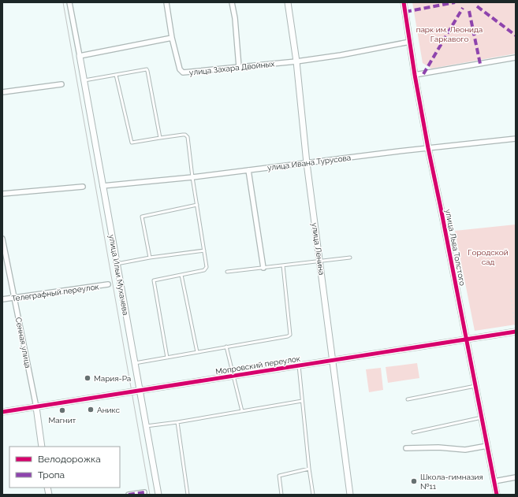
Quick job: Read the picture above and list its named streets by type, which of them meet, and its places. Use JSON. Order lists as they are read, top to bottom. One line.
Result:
{"streets":{"street":["улица Захара Двойных","улица Ивана Турусова","улица Льва Толстого","улица Ленина","улица Ильи Мухачева","Телеграфный переулок","Сенная улица","Мопровский переулок"]},"crossings":[["улица Захара Двойных","улица Льва Толстого"],["улица Захара Двойных","улица Ленина"],["улица Ивана Турусова","улица Льва Толстого"],["улица Ивана Турусова","улица Ленина"],["улица Ивана Турусова","улица Ильи Мухачева"],["улица Льва Толстого","Мопровский переулок"],["улица Ленина","Мопровский переулок"],["улица Ильи Мухачева","Мопровский переулок"],["Телеграфный переулок","Сенная улица"],["Сенная улица","Мопровский переулок"]],"parks":["парк им. Леонида Гаркавого","Городской сад"],"places":["Мария-Ра","Аникс","Магнит","Школа-гимназия №11"],"legend":["Велодорожка","Тропа"]}
